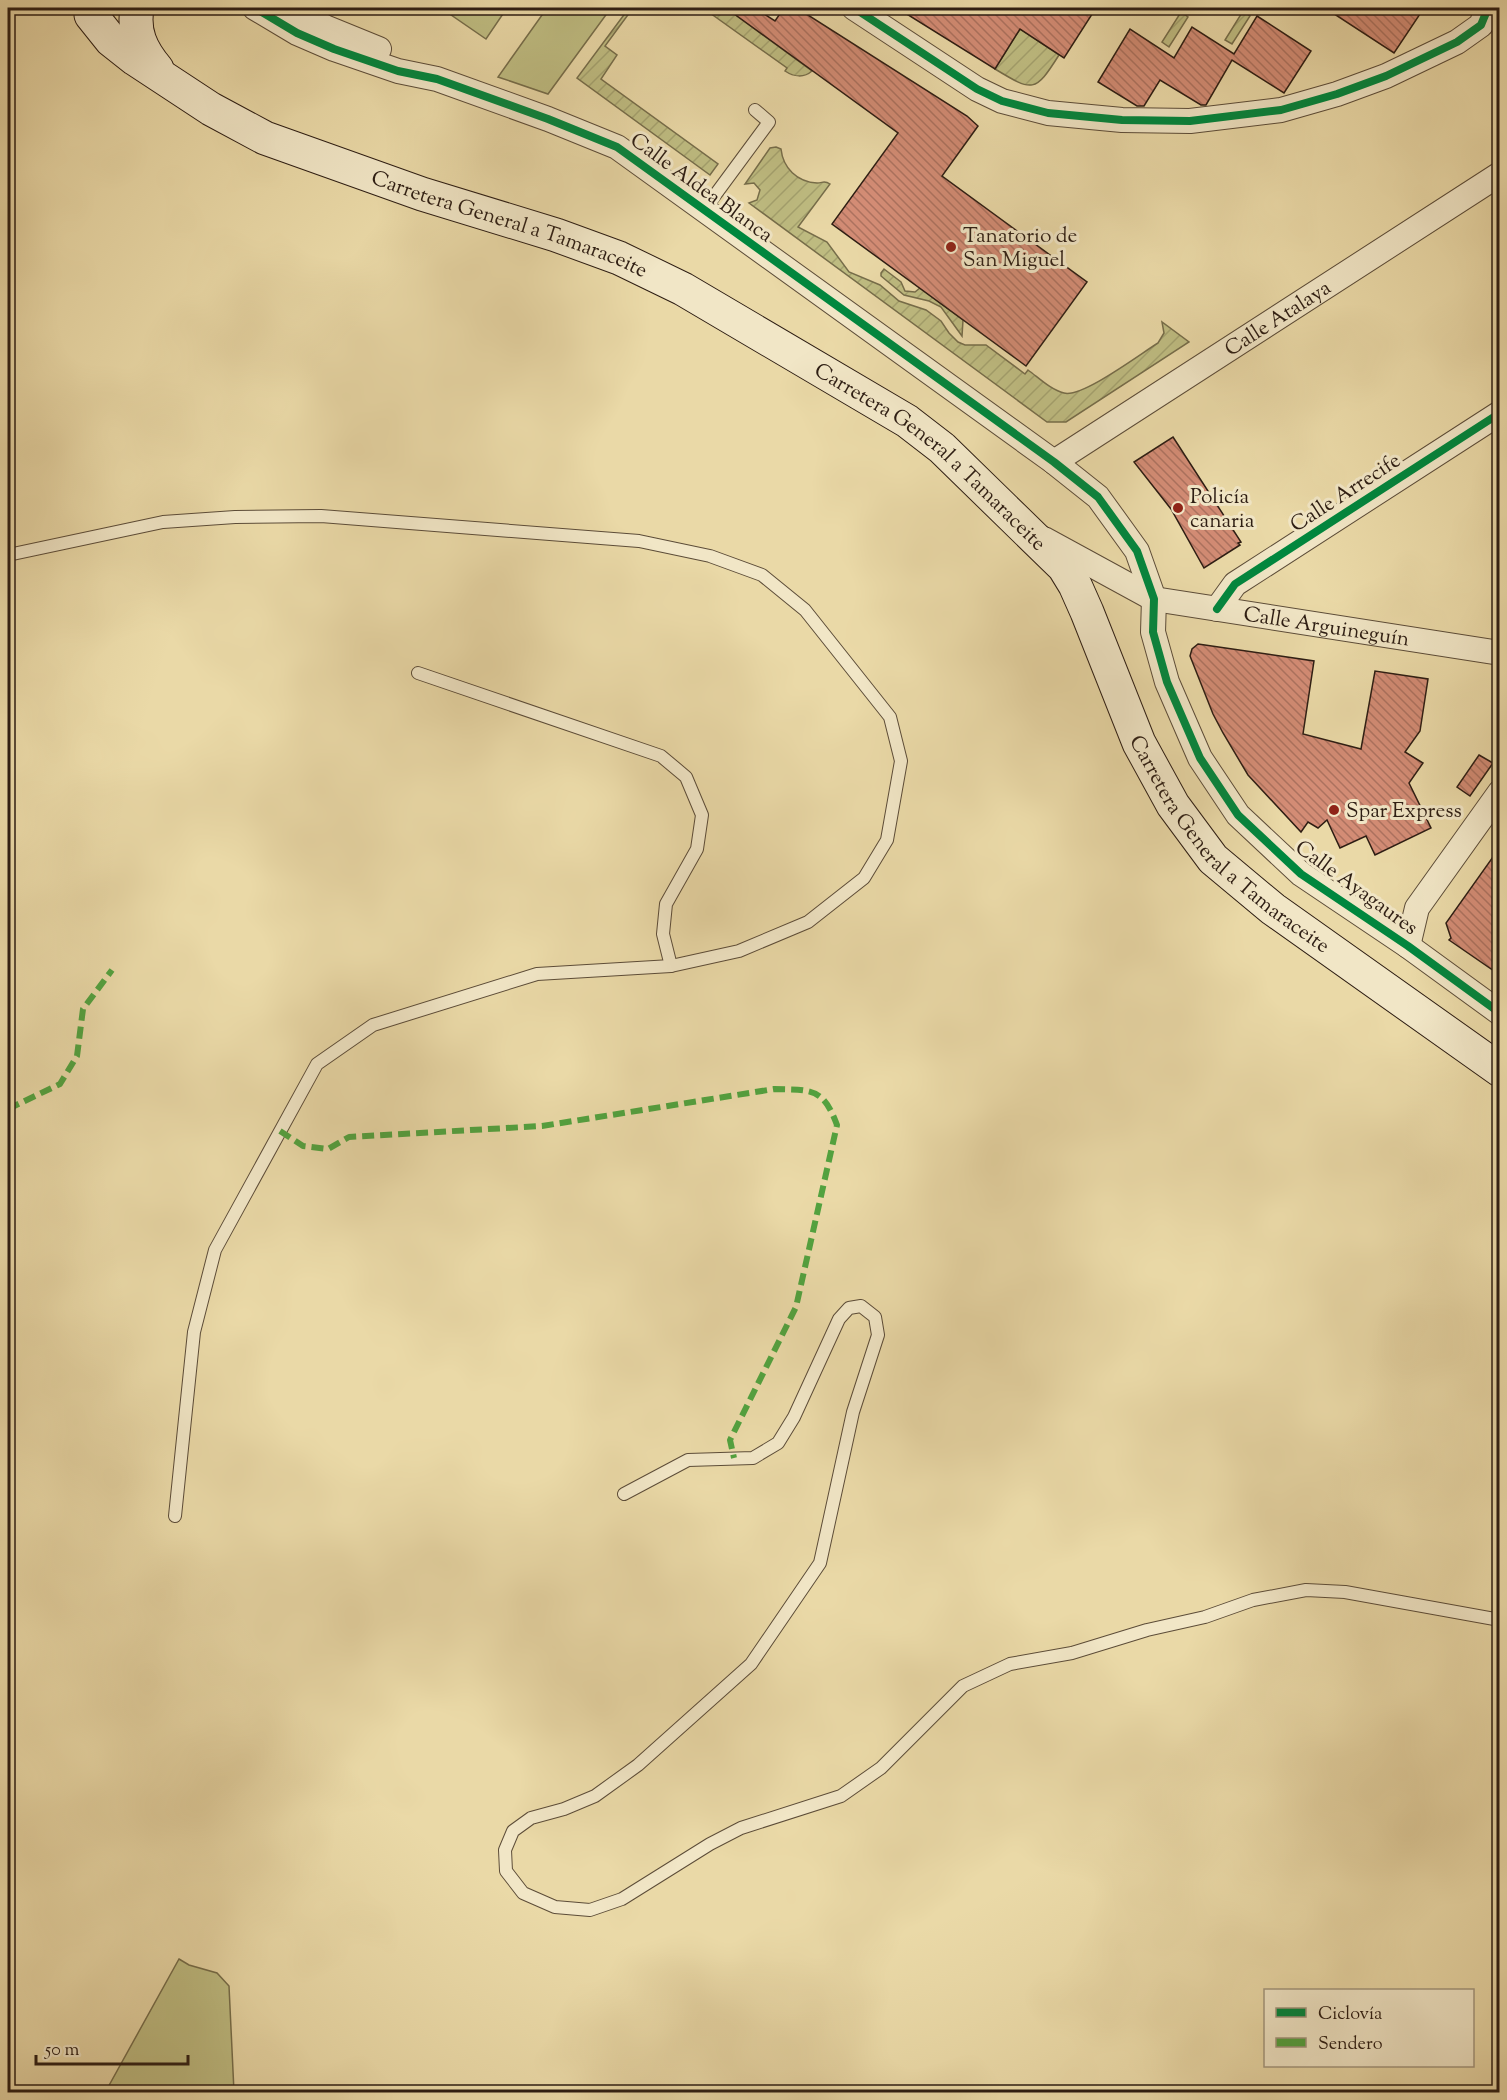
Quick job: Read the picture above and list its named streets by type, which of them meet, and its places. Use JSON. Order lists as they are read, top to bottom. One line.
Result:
{"streets":{"main road":["Carretera General a Tamaraceite"],"street":["Calle Aldea Blanca","Calle Atalaya","Calle Arrecife","Calle Arguineguín","Calle Ayagaures"]},"crossings":[["Calle Aldea Blanca","Calle Atalaya"],["Calle Aldea Blanca","Calle Ayagaures"],["Calle Atalaya","Calle Ayagaures"],["Calle Arrecife","Calle Arguineguín"],["Calle Arguineguín","Calle Ayagaures"]],"places":["Tanatorio de San Miguel","Policía canaria","Spar Express"],"legend":["Ciclovía","Sendero"],"scale_bar":"50 m"}
